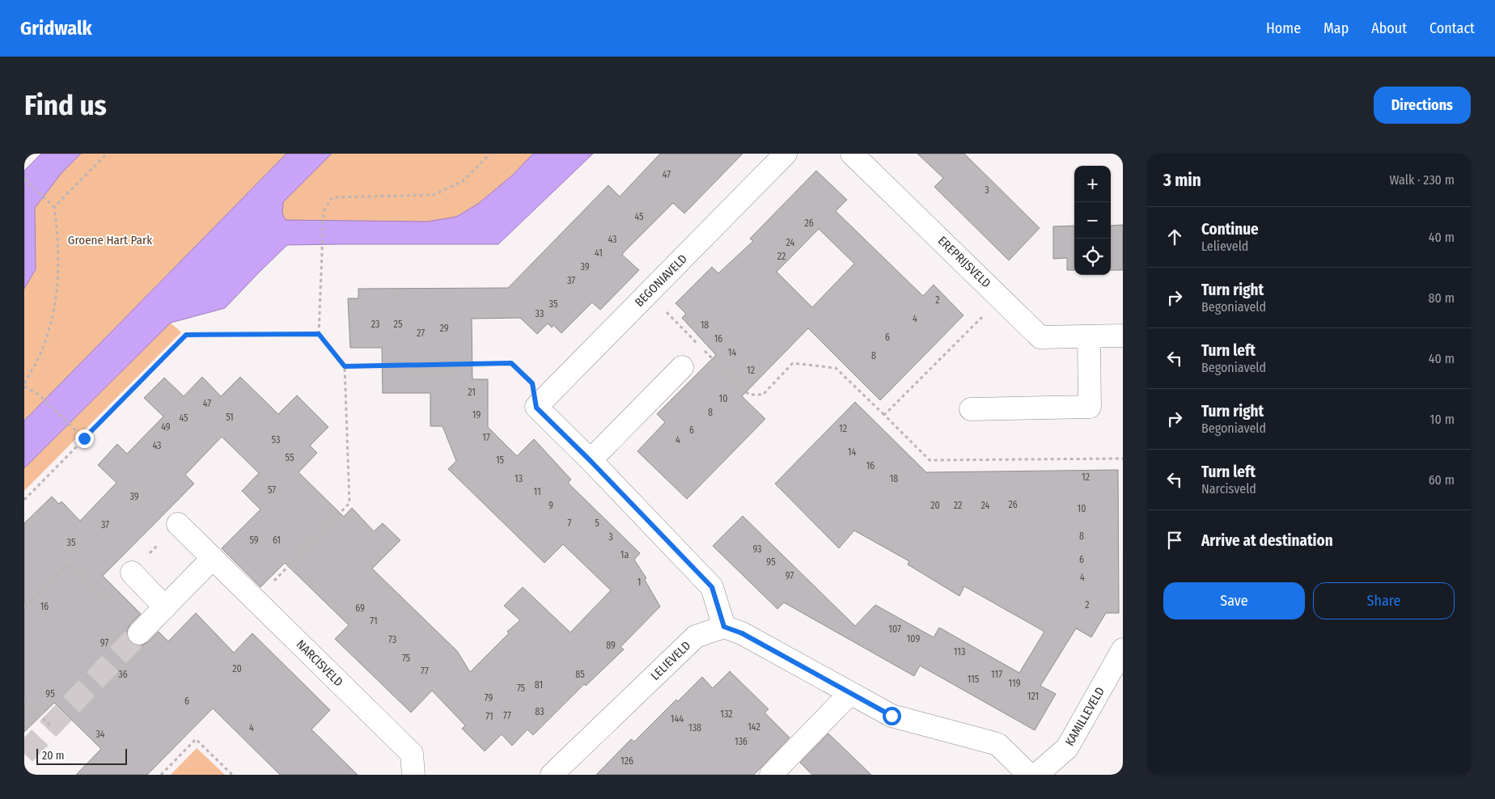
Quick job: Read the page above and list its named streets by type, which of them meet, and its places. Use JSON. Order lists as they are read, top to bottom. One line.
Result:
{"streets":{"street":["EREPRIJSVELD","BEGONIAVELD","LELIEVELD","NARCISVELD","KAMILLEVELD"]},"parks":["Groene Hart Park"],"house_numbers":["47","3","45","26","43","24","41","22","39","37","2","35","33","4","23","25","18","29","27","6","16","14","8","12","21","10","47","8","19","51","45","49","12","6","17","53","4","43","14","55","15","16","12","13","18","57","11","39","26","9","20","22","24","10","7","5","37","8","3","59","61","35","93","1a","6","95","97","4","1","2","16","69","71","107","109","73","97","89","113","75","20","77","36","85","117","115","119","81","75","95","121","79","6","83","132","77","71","144","142","4","138","34","136","126"],"scale_bar":"20 m","page":{"header":"Gridwalk","nav":["Home","Map","About","Contact"],"buttons":["Directions",["Save","Share"]],"title":"Find us","heading":["3 min","Walk · 230 m"],"map_buttons":["+","−"],"list":[["Continue","Lelieveld","40 m"],["Turn right","Begoniaveld","80 m"],["Turn left","Begoniaveld","40 m"],["Turn right","Begoniaveld","10 m"],["Turn left","Narcisveld","60 m"],"Arrive at destination"],"scale":"20 m"}}
